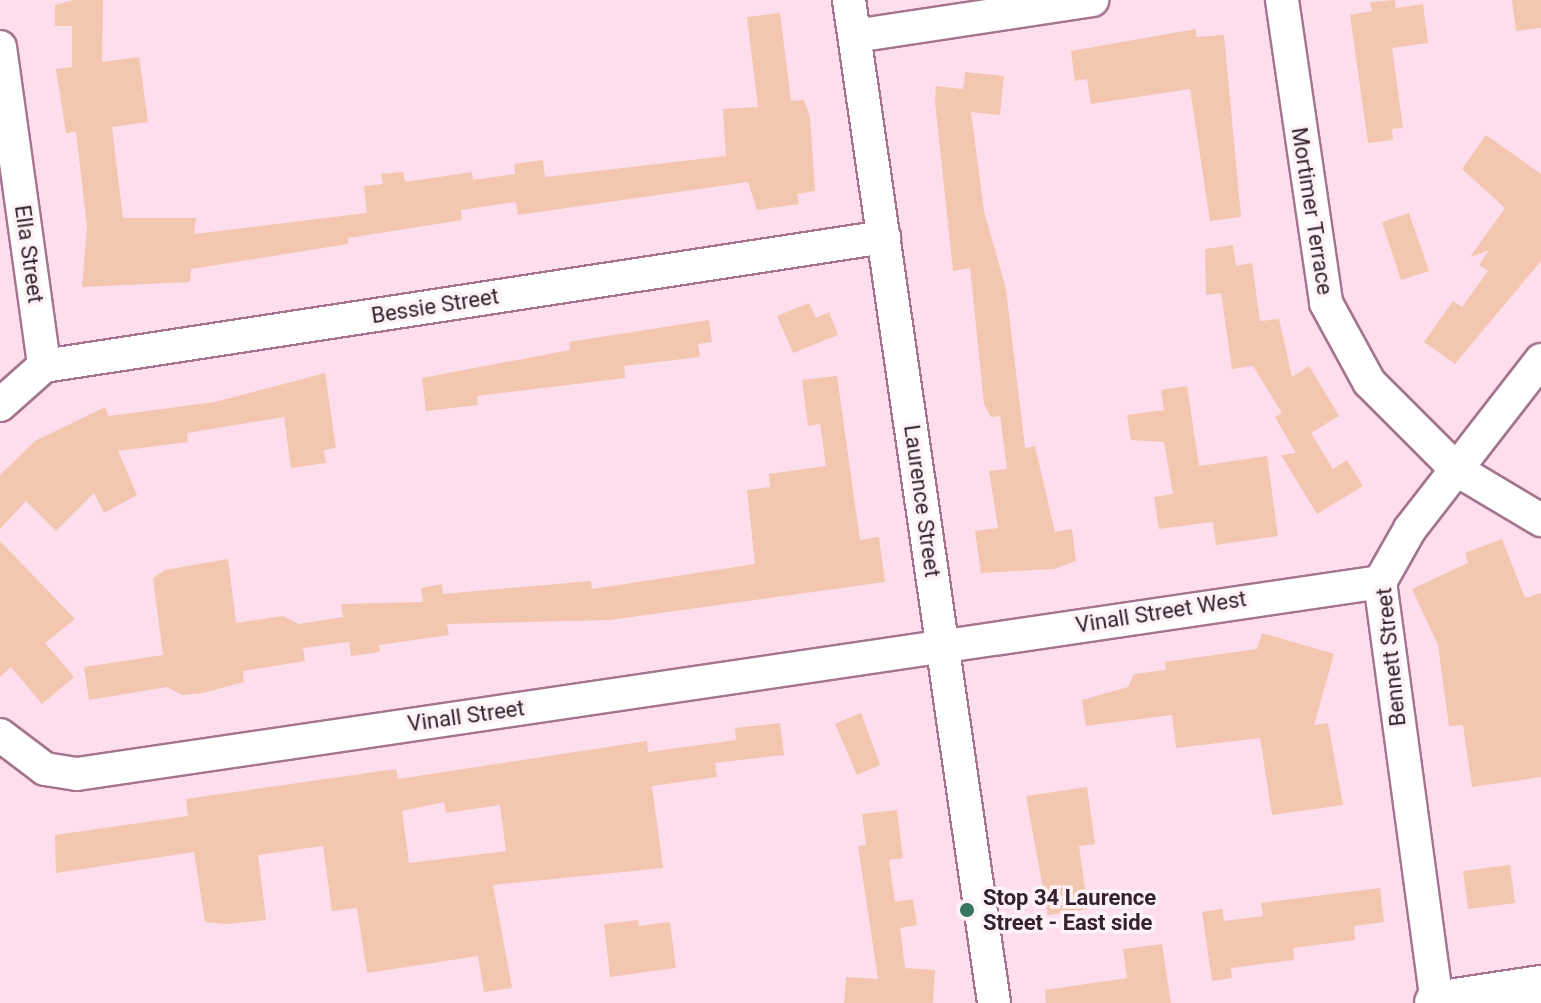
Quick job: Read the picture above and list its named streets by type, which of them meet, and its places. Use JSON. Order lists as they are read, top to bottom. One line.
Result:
{"streets":{"street":["Mortimer Terrace","Ella Street","Bessie Street","Laurence Street","Vinall Street West","Bennett Street","Vinall Street"]},"crossings":[["Mortimer Terrace","Bennett Street"],["Ella Street","Bessie Street"],["Bessie Street","Laurence Street"],["Laurence Street","Vinall Street West"],["Laurence Street","Vinall Street"],["Vinall Street West","Bennett Street"],["Vinall Street West","Vinall Street"]],"places":["Stop 34 Laurence Street - East side"]}
